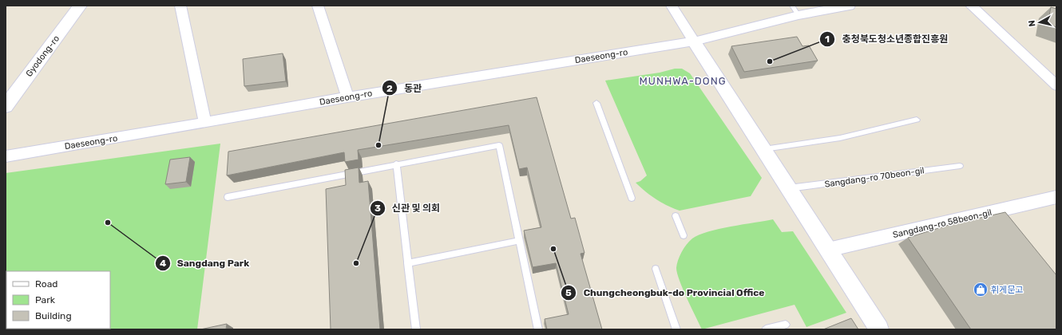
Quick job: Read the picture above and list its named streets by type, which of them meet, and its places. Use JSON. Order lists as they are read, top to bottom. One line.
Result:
{"streets":{"street":["Gyodong-ro","Daeseong-ro","Sangdang-ro 58beon-gil"],"lane":["Sangdang-ro 70beon-gil"]},"districts":["MUNHWA-DONG"],"places":{"other":["충청북도청소년종합진흥원","동관","Sangdang Park","Chungcheongbuk-do Provincial Office","신관 및 의회"],"shop":["휘게문고"]},"legend":["Road","Park","Building"],"north":"left"}
